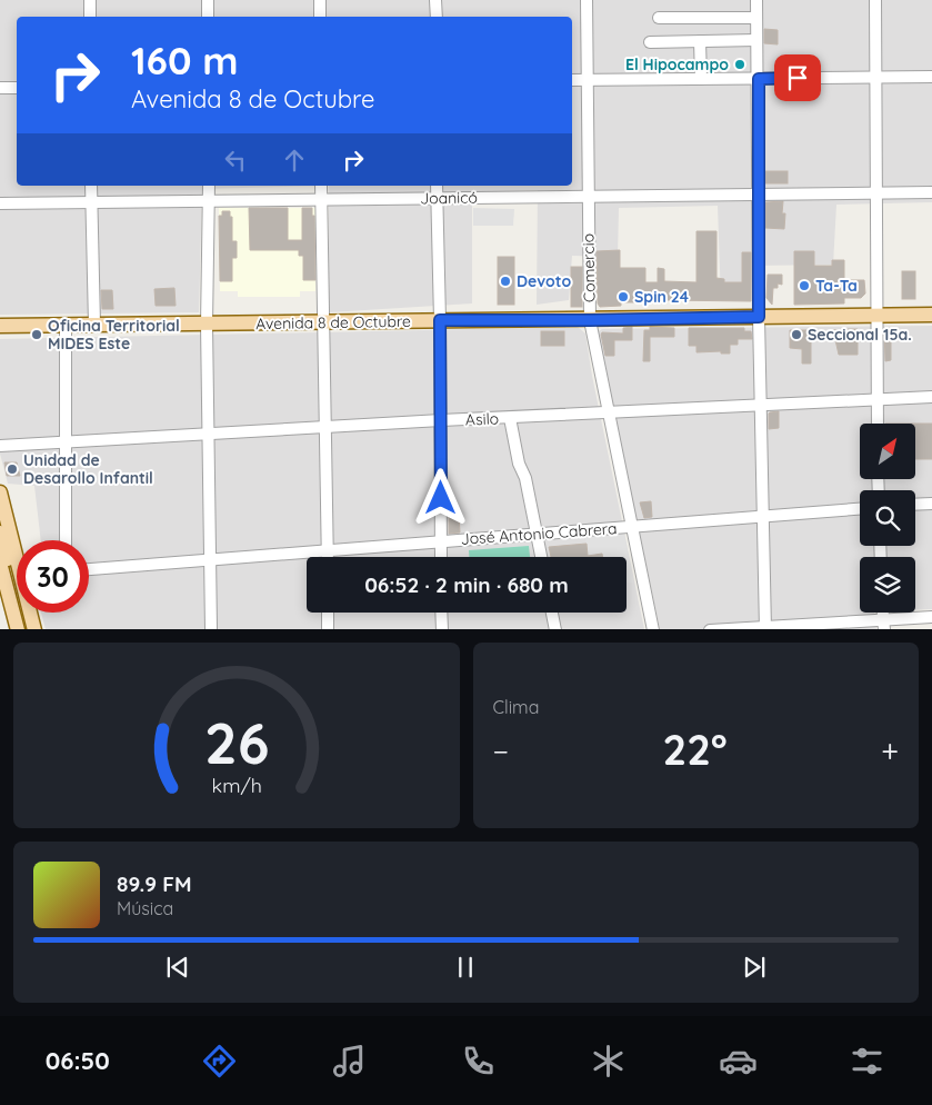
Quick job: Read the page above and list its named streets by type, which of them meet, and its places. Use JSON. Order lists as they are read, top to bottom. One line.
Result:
{"streets":{"main road":["Avenida 8 de Octubre"],"street":["Joanicó","Comercio","Asilo","José Antonio Cabrera"]},"crossings":[["Joanicó","Comercio"],["Comercio","Avenida 8 de Octubre"],["Comercio","Asilo"],["Comercio","José Antonio Cabrera"]],"places":["El Hipocampo","Devoto","Ta-Ta","Spin 24","Oficina Territorial MIDES Este","Seccional 15a.","Unidad de Desarollo Infantil"],"north":"top right","page":{"turn":["160 m","Avenida 8 de Octubre"],"limit":"30","trip":"06:52 · 2 min · 680 m","tile":"Clima","heat":["−","22°","+"],"song":["89.9 FM","Música"],"tabs":"06:50","gauge":["26","km/h"]}}
